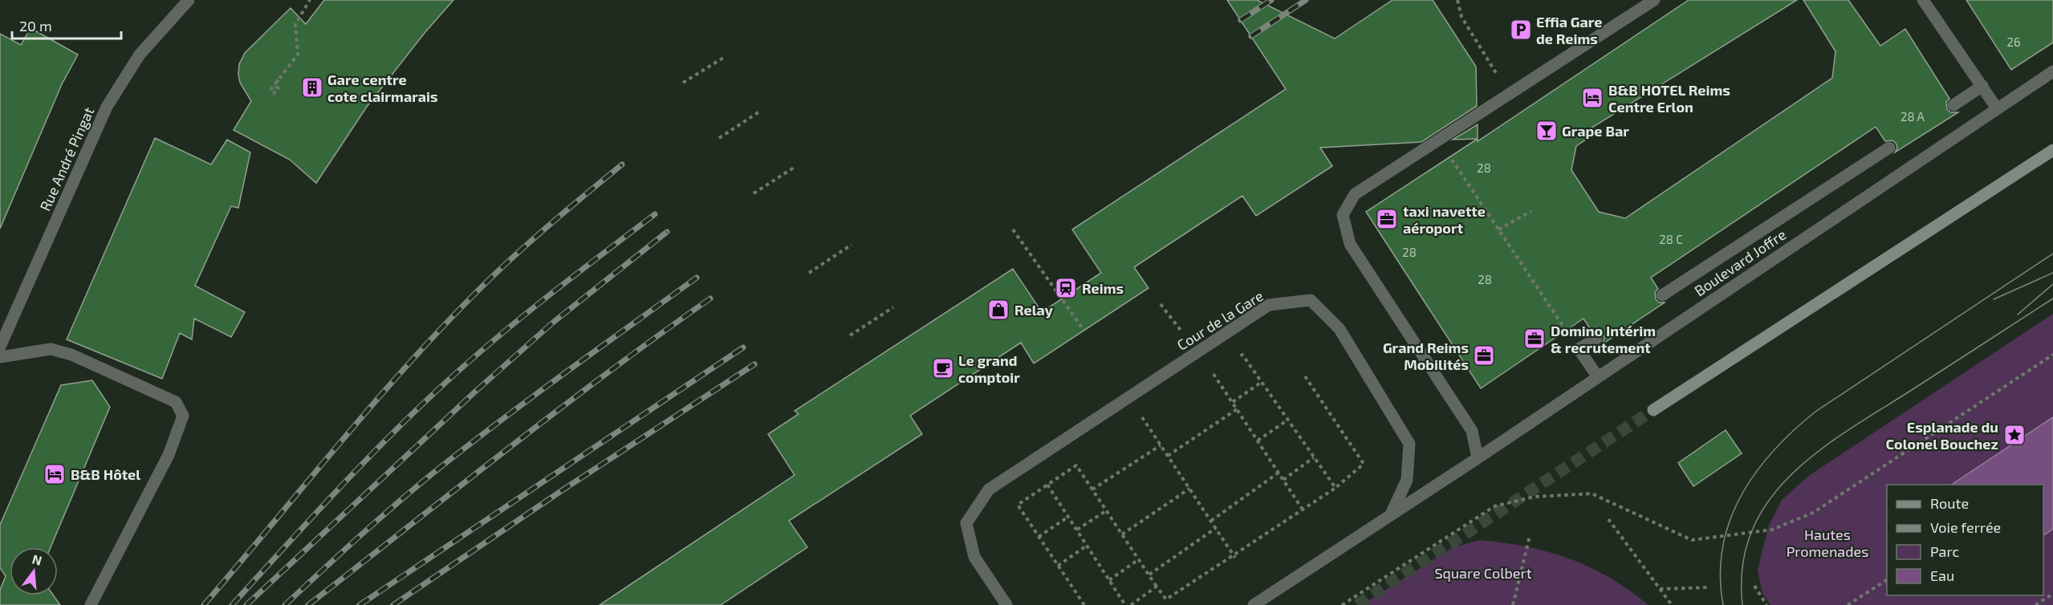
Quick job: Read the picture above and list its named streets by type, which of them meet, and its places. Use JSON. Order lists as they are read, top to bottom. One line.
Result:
{"streets":{"street":["Rue André Pingat","Boulevard Joffre","Cour de la Gare"]},"crossings":[["Boulevard Joffre","Cour de la Gare"]],"parks":["Hautes Promenades","Square Colbert"],"places":{"parking":["Effia Gare de Reims"],"building":["Gare centre cote clairmarais"],"hotel":["B&B HOTEL Reims Centre Erlon","B&B Hôtel"],"bar":["Grape Bar"],"office":["taxi navette aéroport","Domino Intérim & recrutement","Grand Reims Mobilités"],"station":["Reims"],"shop":["Relay"],"cafe":["Le grand comptoir"],"place":["Esplanade du Colonel Bouchez"]},"house_numbers":["26","28 A","28","28 C","28","28"],"legend":["Route","Voie ferrée","Parc","Eau"],"scale_bar":"20 m","north":"top"}
